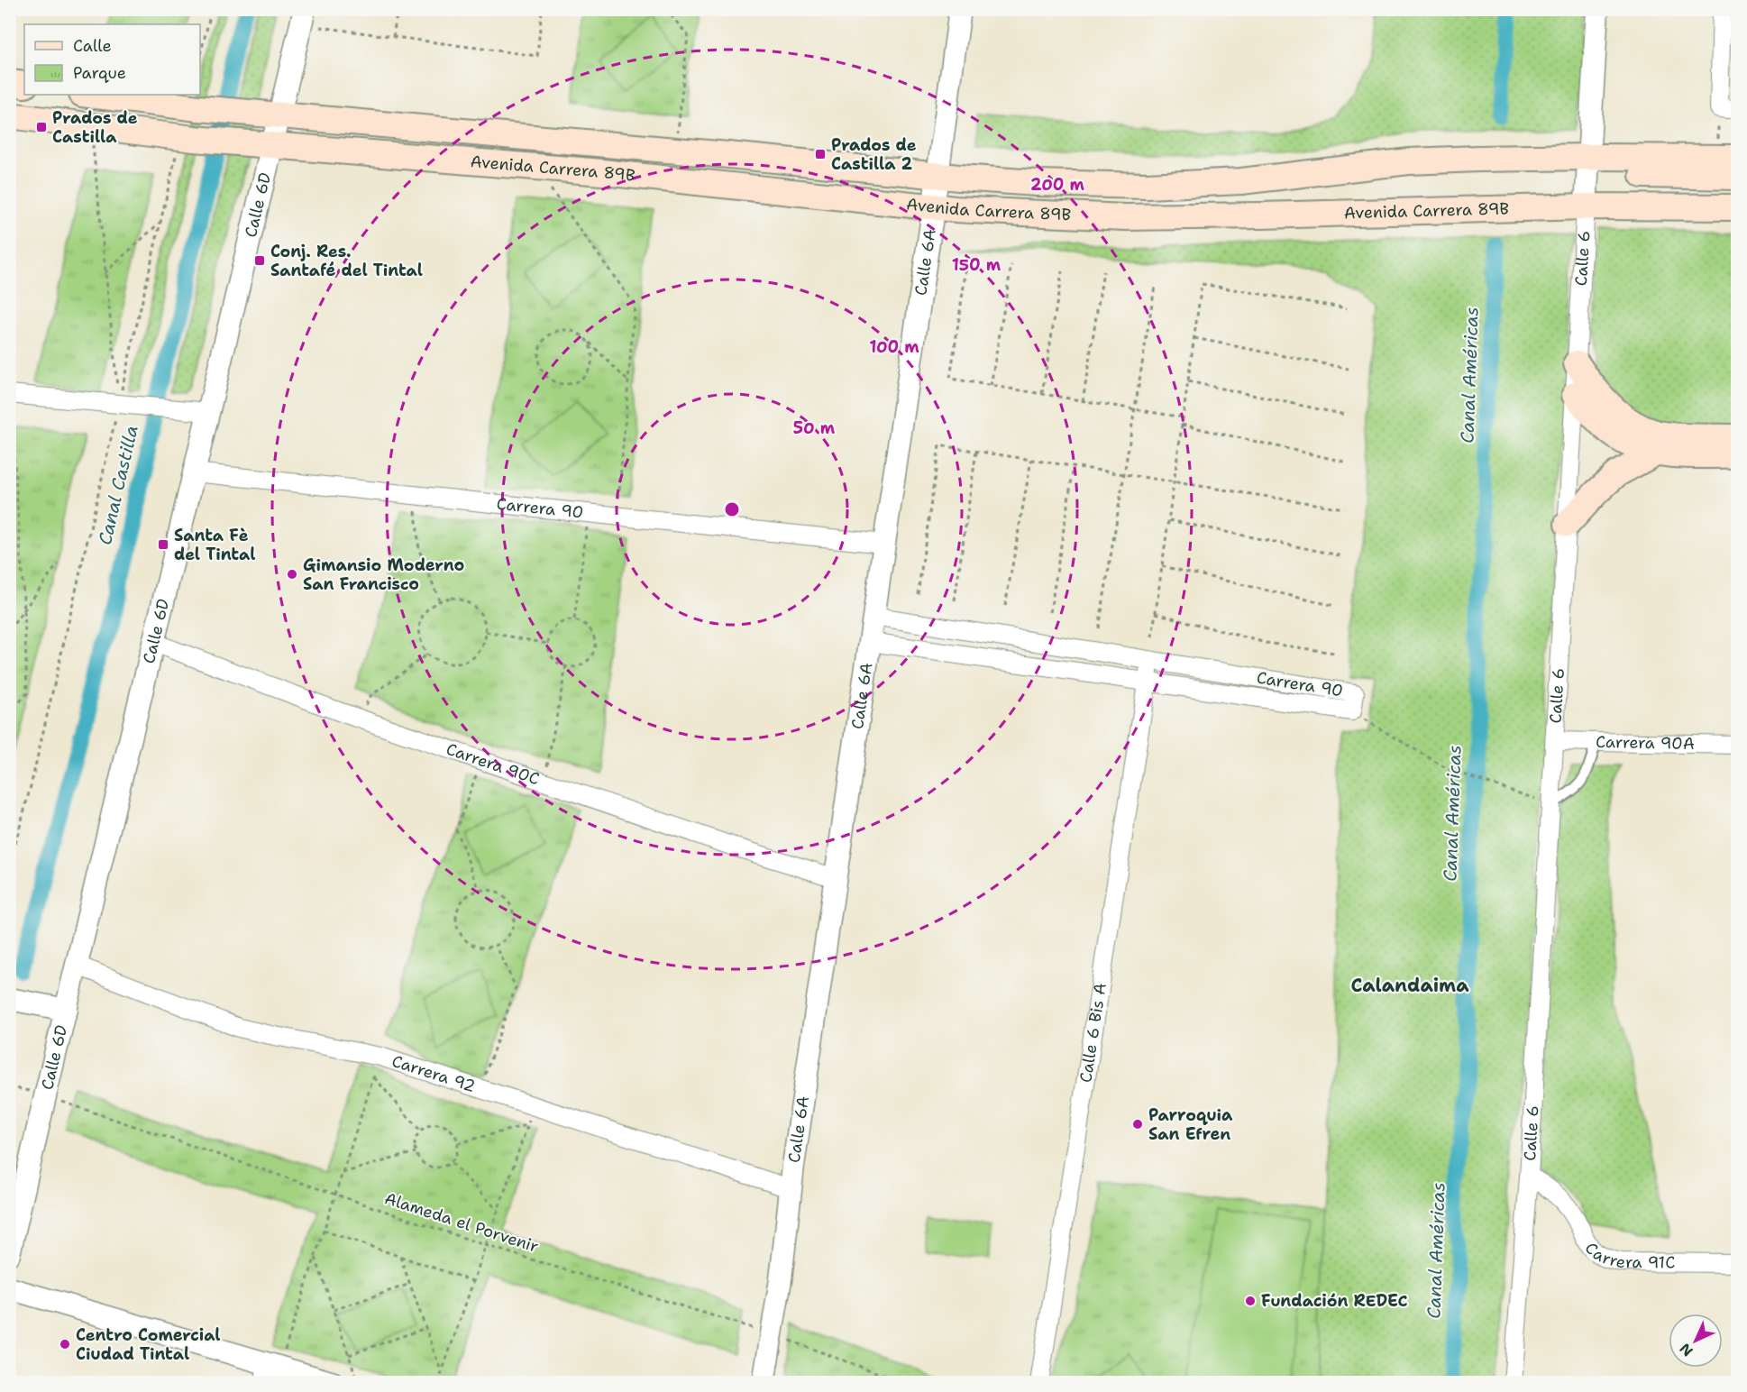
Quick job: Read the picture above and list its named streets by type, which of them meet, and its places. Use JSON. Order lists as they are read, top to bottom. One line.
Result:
{"streets":{"main road":["Avenida Carrera 89B"],"street":["Calle 6D","Calle 6","Calle 6A","Carrera 90","Carrera 90A","Carrera 90C","Calle 6 Bis A","Carrera 92","Carrera 91C"],"path":["Alameda el Porvenir"]},"crossings":[["Avenida Carrera 89B","Calle 6D"],["Avenida Carrera 89B","Calle 6"],["Avenida Carrera 89B","Calle 6A"],["Calle 6D","Carrera 90"],["Calle 6D","Carrera 90C"],["Calle 6D","Carrera 92"],["Calle 6D","Alameda el Porvenir"],["Calle 6","Carrera 90A"],["Calle 6","Carrera 91C"],["Calle 6A","Carrera 90"],["Calle 6A","Carrera 90C"],["Calle 6A","Carrera 92"],["Calle 6A","Alameda el Porvenir"],["Carrera 90","Calle 6 Bis A"]],"districts":["Calandaima"],"water":["Canal Américas","Canal Castilla"],"places":{"transit":["Prados de Castilla","Prados de Castilla 2","Conj. Res. Santafé del Tintal","Santa Fè del Tintal"],"other":["Gimansio Moderno San Francisco","Parroquia San Efren","Fundación REDEC","Centro Comercial Ciudad Tintal"]},"legend":["Calle","Parque"],"north":"bottom left","rings":["200 m","150 m","100 m","50 m"]}
